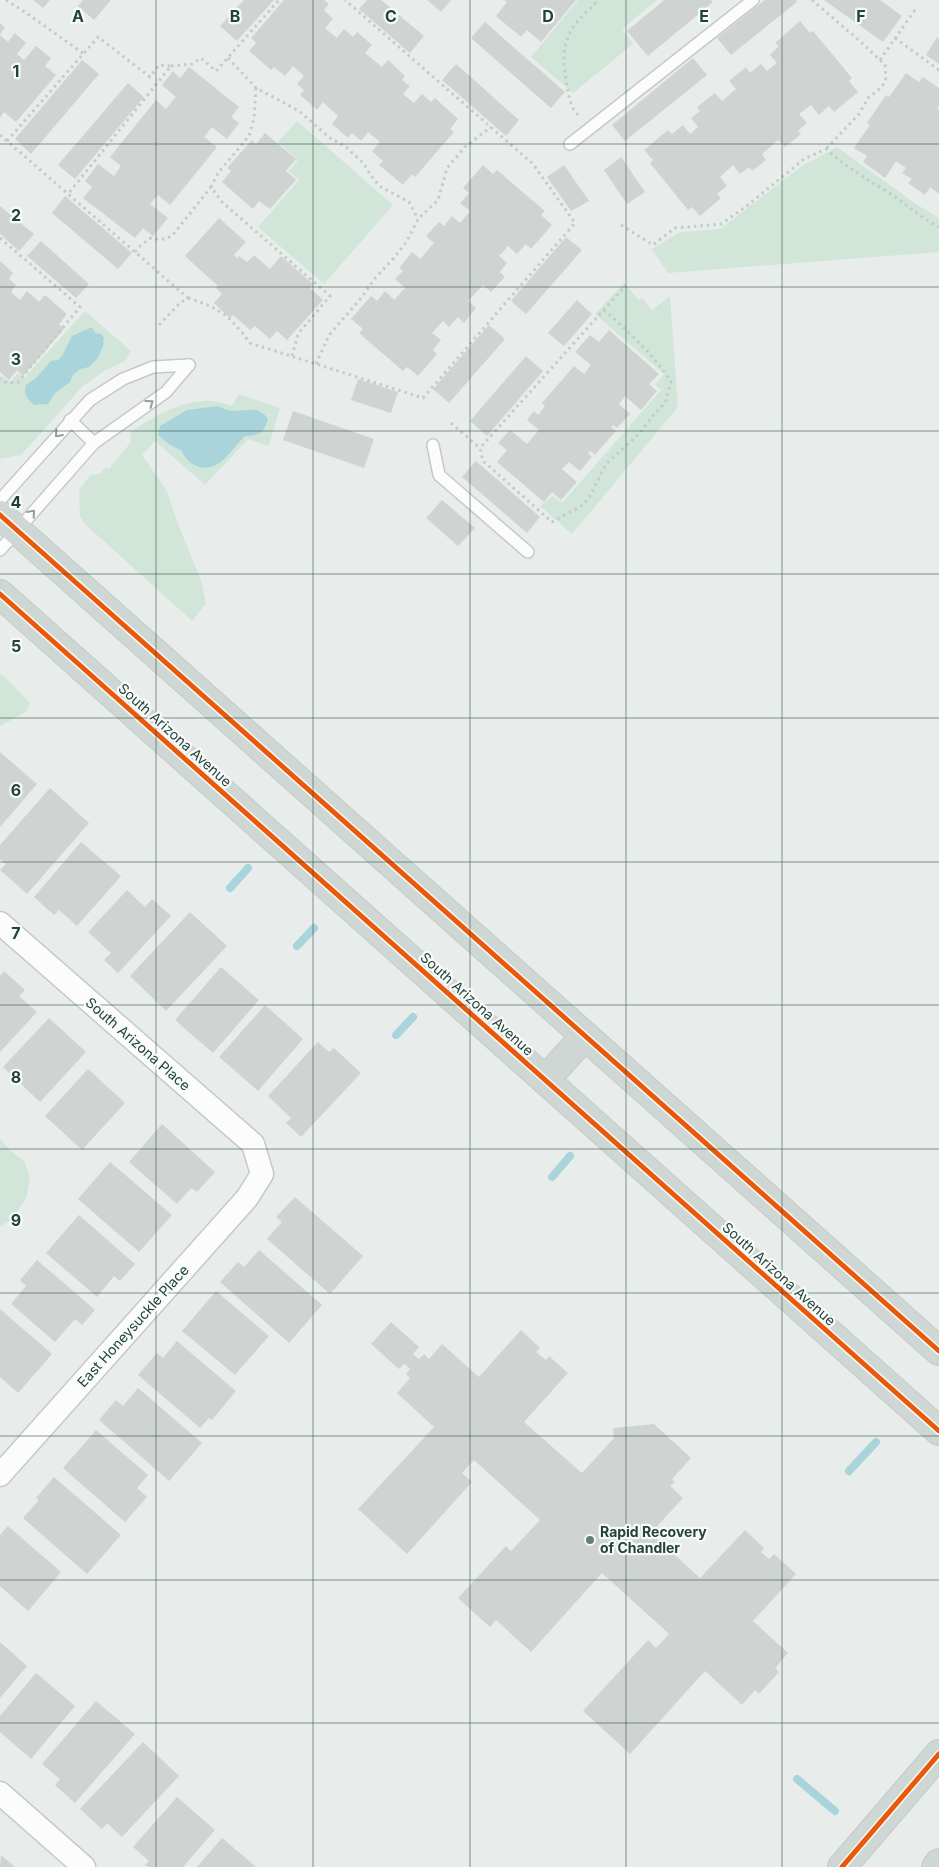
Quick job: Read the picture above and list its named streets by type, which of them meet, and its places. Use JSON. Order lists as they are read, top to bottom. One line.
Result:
{"streets":{"main road":["South Arizona Avenue"],"street":["South Arizona Place","East Honeysuckle Place"]},"crossings":[["South Arizona Place","East Honeysuckle Place"]],"places":["Rapid Recovery of Chandler"],"grid":{"columns":["A","B","C","D","E","F"],"rows":["1","2","3","4","5","6","7","8","9"]}}
